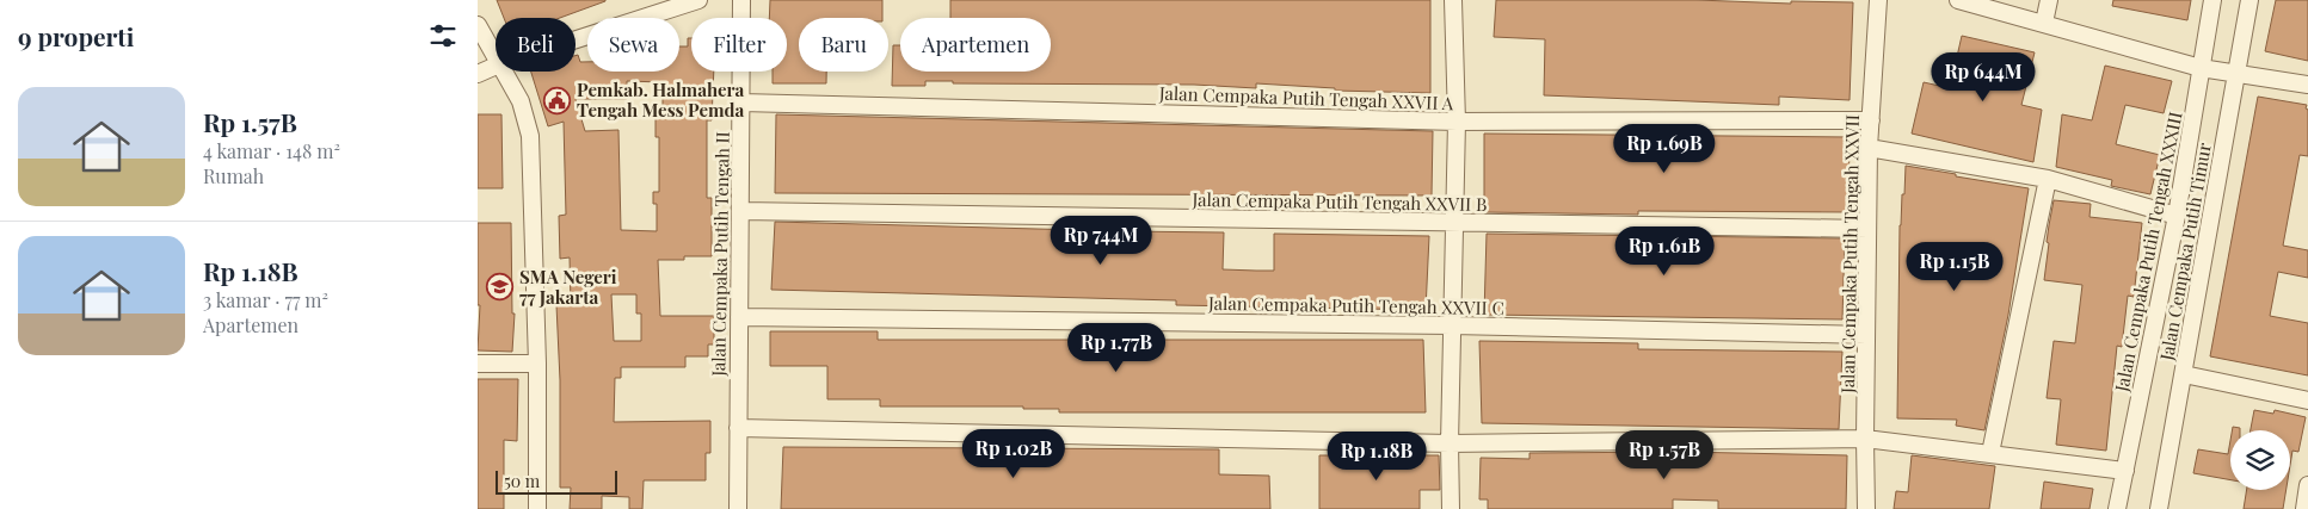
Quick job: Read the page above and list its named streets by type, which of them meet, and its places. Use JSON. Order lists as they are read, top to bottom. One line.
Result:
{"streets":{"street":["Jalan Cempaka Putih Tengah XXVII A","Jalan Cempaka Putih Tengah XXVII B","Jalan Cempaka Putih Tengah XXXIII","Jalan Cempaka Putih Timur","Jalan Cempaka Putih Tengah II","Jalan Cempaka Putih Tengah XXVII","Jalan Cempaka Putih Tengah XXVII C"]},"crossings":[["Jalan Cempaka Putih Tengah XXVII A","Jalan Cempaka Putih Tengah II"],["Jalan Cempaka Putih Tengah XXVII A","Jalan Cempaka Putih Tengah XXVII"],["Jalan Cempaka Putih Tengah XXVII B","Jalan Cempaka Putih Tengah II"],["Jalan Cempaka Putih Tengah XXVII B","Jalan Cempaka Putih Tengah XXVII"],["Jalan Cempaka Putih Tengah II","Jalan Cempaka Putih Tengah XXVII C"],["Jalan Cempaka Putih Tengah XXVII","Jalan Cempaka Putih Tengah XXVII C"]],"places":{"public building":["Pemkab. Halmahera Tengah Mess Pemda"],"school or university":["SMA Negeri 77 Jakarta"]},"scale_bar":"50 m","page":{"heading":"9 properti","chip":["Beli","Sewa","Filter","Baru","Apartemen"],"price":["Rp 644M","Rp 1.69B","Rp 744M","Rp 1.61B","Rp 1.15B","Rp 1.77B","Rp 1.02B","Rp 1.57B","Rp 1.18B"],"list":[{"name":"Rp 1.57B","note":"4 kamar · 148 m² · Rumah"},{"name":"Rp 1.18B","note":"3 kamar · 77 m² · Apartemen"}],"scale":"50 m"}}
